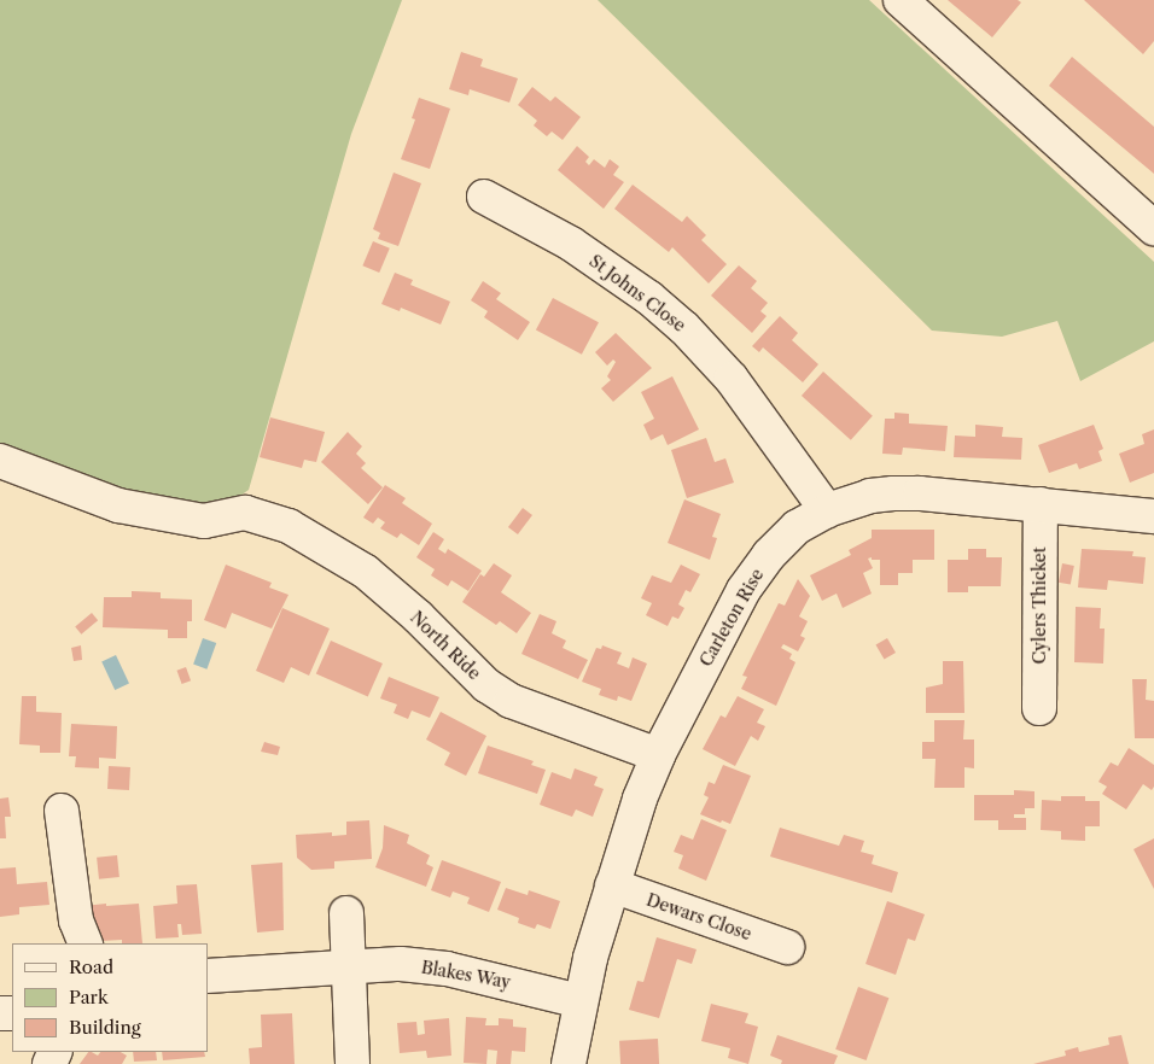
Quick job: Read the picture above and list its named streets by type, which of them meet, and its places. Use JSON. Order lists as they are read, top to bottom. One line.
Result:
{"streets":{"street":["St Johns Close","Cylers Thicket","Carleton Rise","North Ride","Dewars Close","Blakes Way"]},"crossings":[["St Johns Close","Carleton Rise"],["Cylers Thicket","Carleton Rise"],["Carleton Rise","North Ride"],["Carleton Rise","Dewars Close"],["Carleton Rise","Blakes Way"]],"legend":["Road","Park","Building"]}
